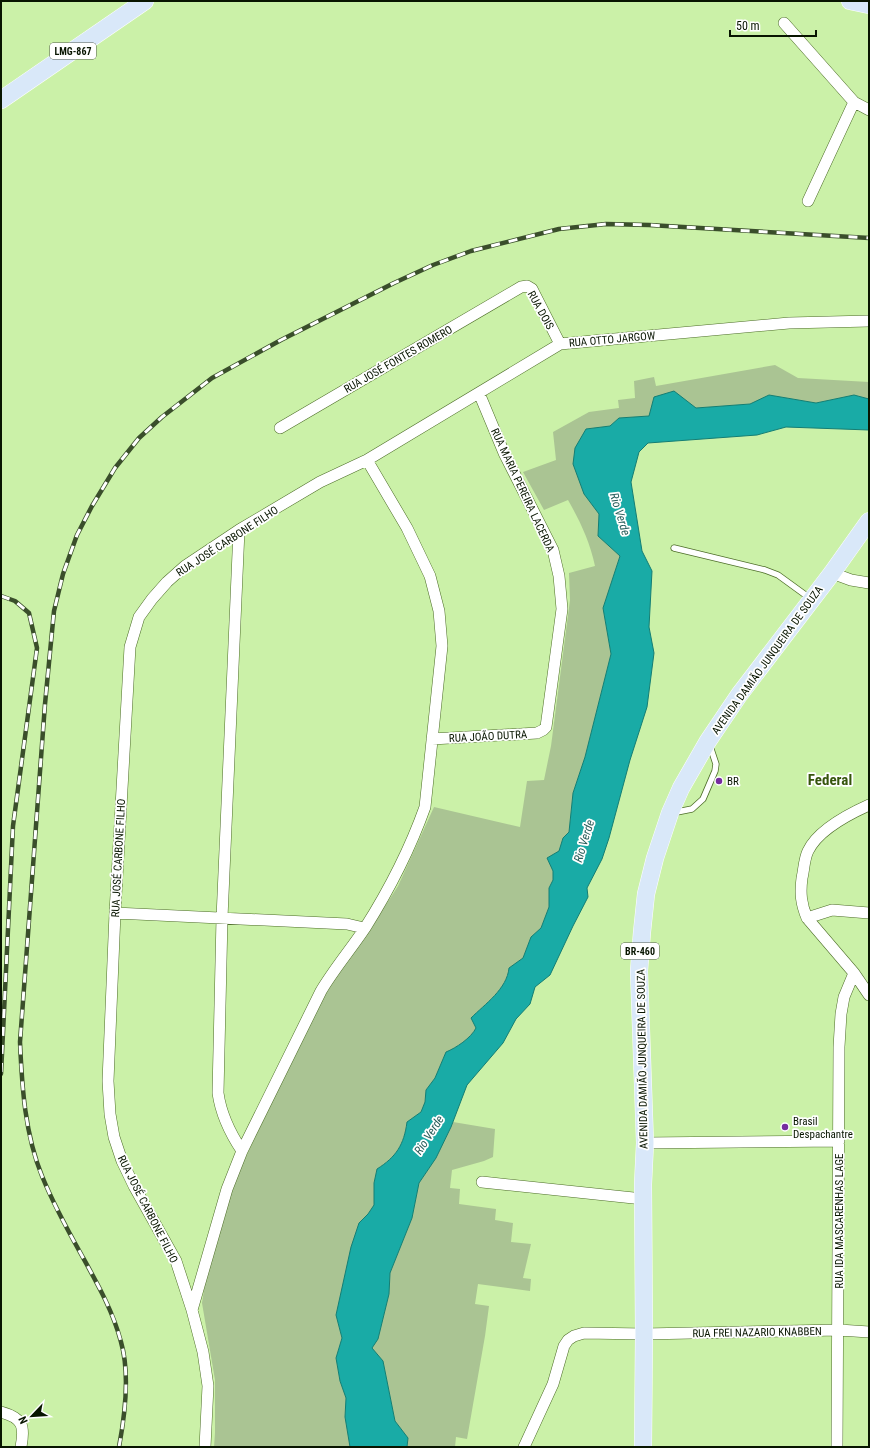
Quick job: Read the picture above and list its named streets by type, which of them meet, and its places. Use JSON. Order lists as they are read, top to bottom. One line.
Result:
{"streets":{"main road":["LMG-867","AVENIDA DAMIÃO JUNQUEIRA DE SOUZA","BR-460"],"street":["RUA DOIS","RUA OTTO JARGOW","RUA JOSÉ FONTES ROMERO","RUA MARIA PEREIRA LACERDA","RUA JOSÉ CARBONE FILHO","RUA JOÃO DUTRA","RUA IDA MASCARENHAS LAGE","RUA FREI NAZARIO KNABBEN"]},"crossings":[["RUA DOIS","RUA OTTO JARGOW"],["RUA DOIS","RUA JOSÉ FONTES ROMERO"],["RUA OTTO JARGOW","RUA MARIA PEREIRA LACERDA"],["RUA OTTO JARGOW","RUA JOSÉ CARBONE FILHO"],["RUA MARIA PEREIRA LACERDA","RUA JOÃO DUTRA"],["AVENIDA DAMIÃO JUNQUEIRA DE SOUZA","RUA FREI NAZARIO KNABBEN"],["RUA IDA MASCARENHAS LAGE","RUA FREI NAZARIO KNABBEN"]],"districts":["Federal"],"water":["Rio Verde"],"places":["BR","Brasil Despachantre"],"scale_bar":"50 m","north":"bottom left"}
